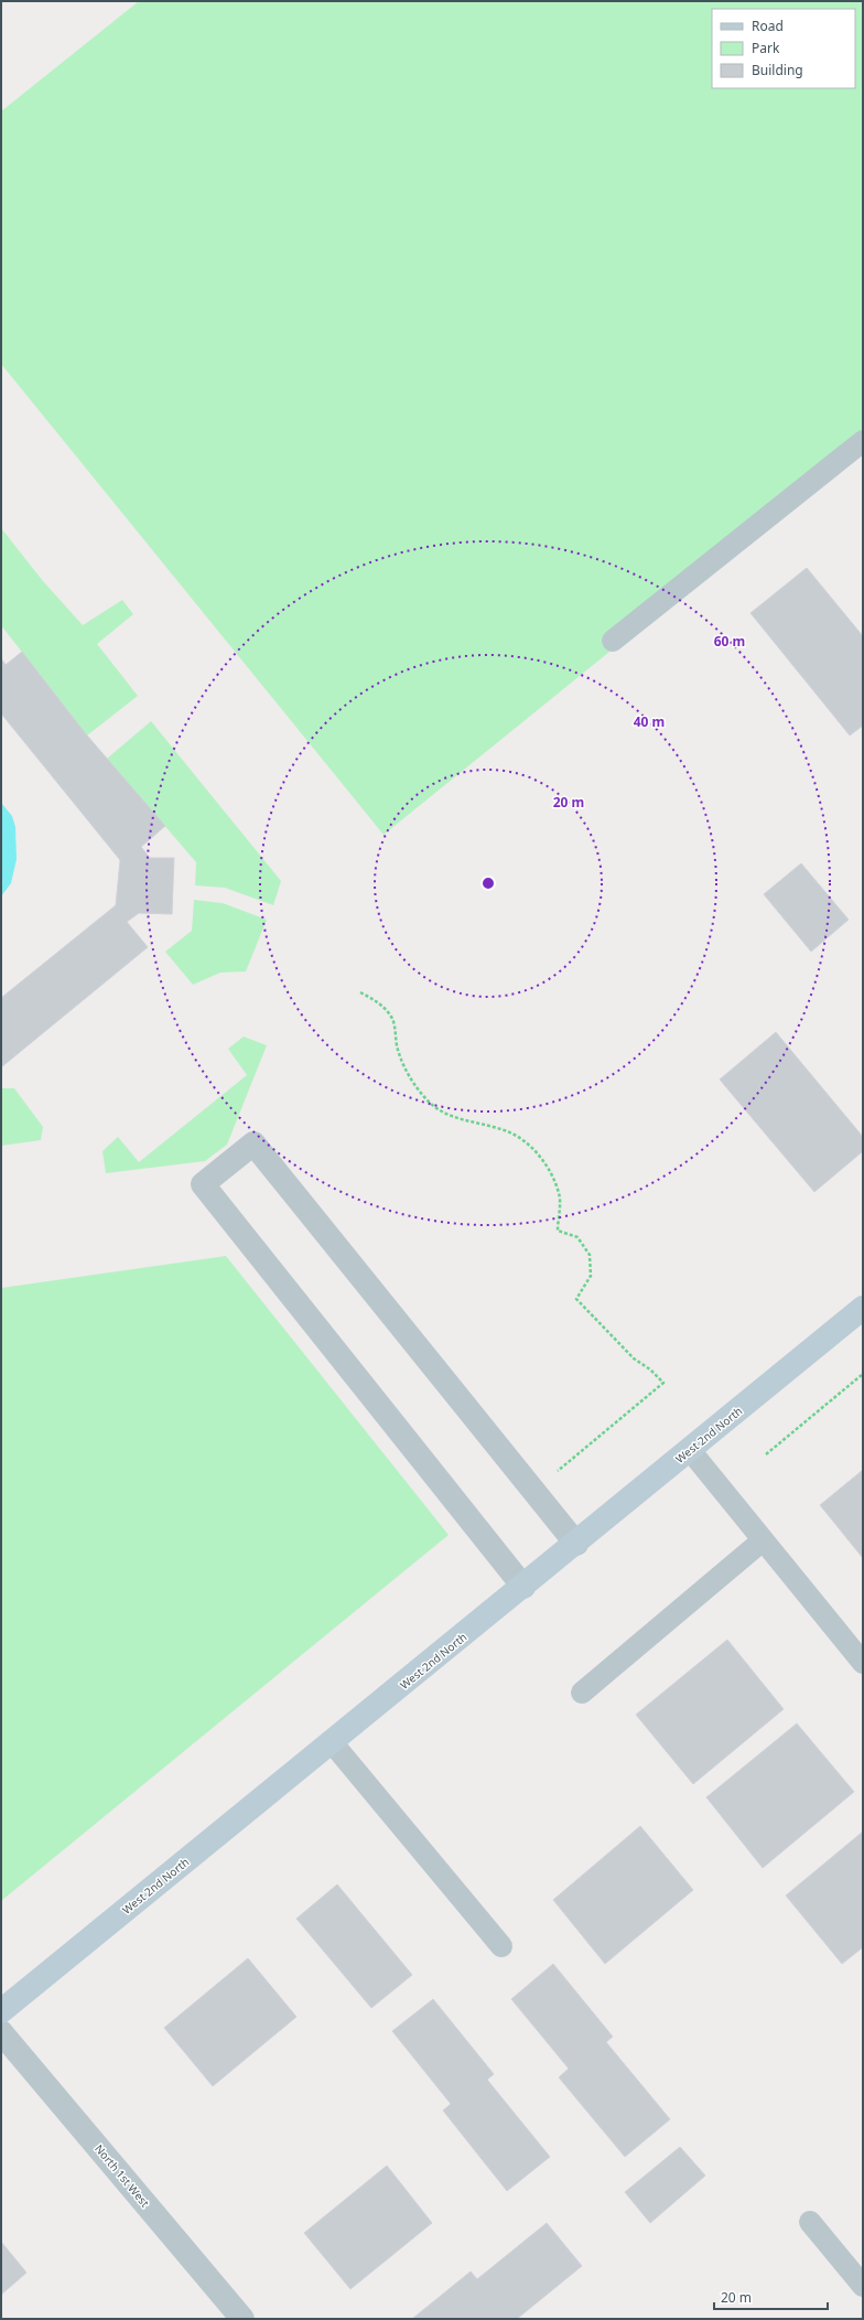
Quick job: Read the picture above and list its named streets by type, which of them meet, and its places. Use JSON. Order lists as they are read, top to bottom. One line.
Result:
{"streets":{"street":["West 2nd North","North 1st West"]},"legend":["Road","Park","Building"],"scale_bar":"20 m","rings":["60 m","40 m","20 m"]}
